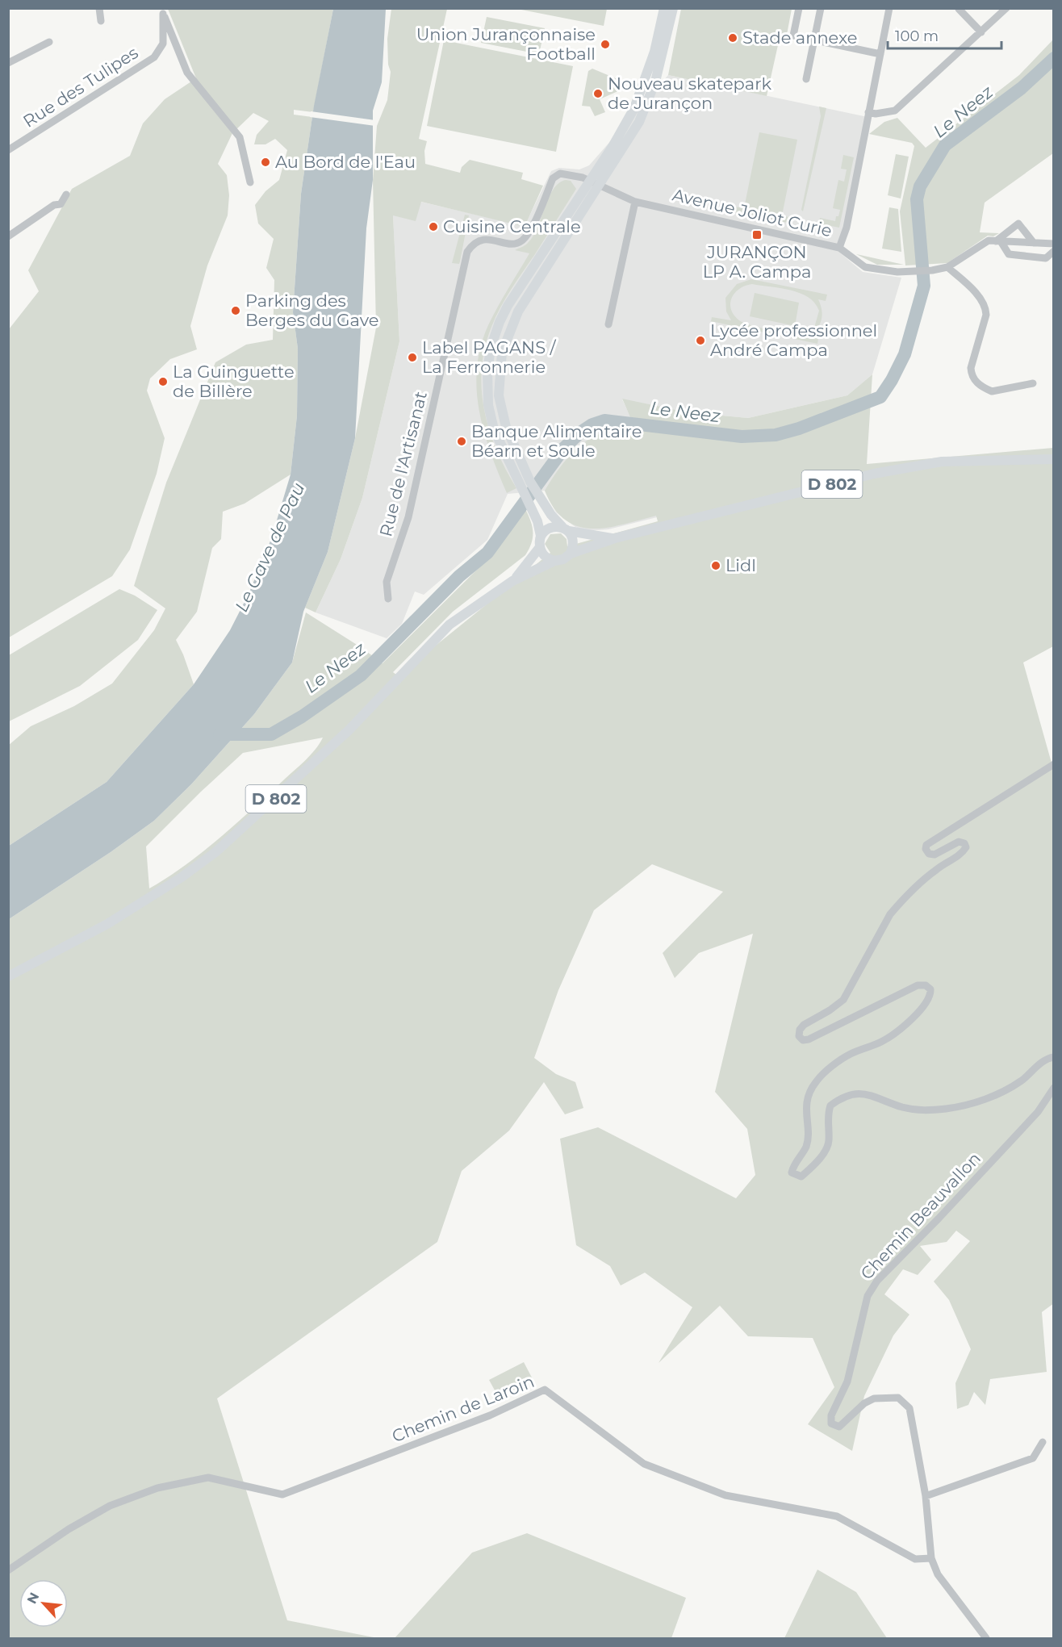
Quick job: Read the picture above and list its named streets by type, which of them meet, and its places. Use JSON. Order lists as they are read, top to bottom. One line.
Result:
{"streets":{"main road":["D 802"],"street":["Rue des Tulipes","Avenue Joliot Curie","Rue de l'Artisanat","Chemin Beauvallon","Chemin de Laroin"]},"crossings":[["Avenue Joliot Curie","Rue de l'Artisanat"],["Chemin Beauvallon","Chemin de Laroin"]],"water":["Le Neez","Le Gave de Pau"],"places":{"other":["Stade annexe","Union Jurançonnaise Football","Nouveau skatepark de Jurançon","Au Bord de l'Eau","Cuisine Centrale","Parking des Berges du Gave","Lycée professionnel André Campa","Label PAGANS / La Ferronnerie","La Guinguette de Billère","Banque Alimentaire Béarn et Soule","Lidl"],"transit":["JURANÇON LP A. Campa"]},"scale_bar":"100 m","north":"top left"}
